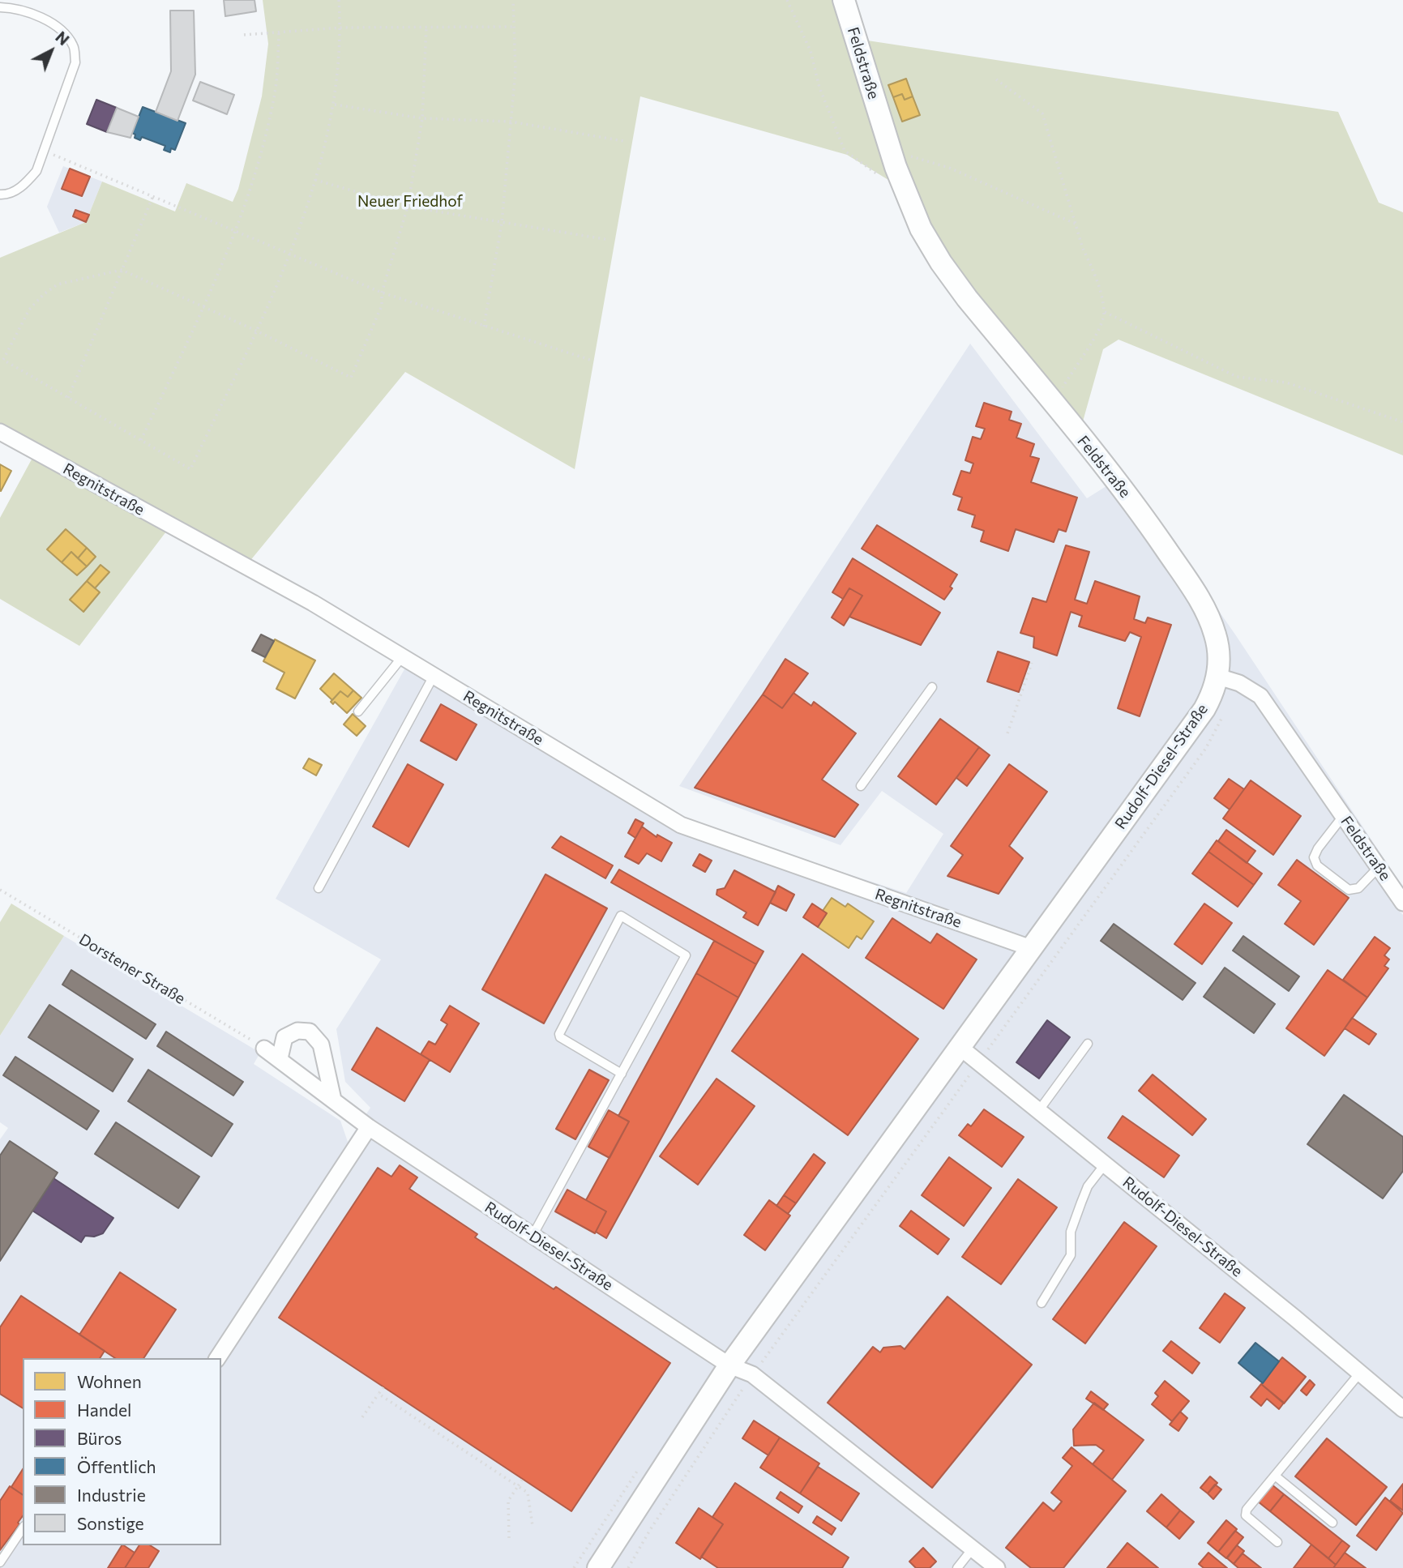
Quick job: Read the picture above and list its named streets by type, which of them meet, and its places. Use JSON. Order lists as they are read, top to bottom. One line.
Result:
{"streets":{"street":["Feldstraße","Regnitstraße","Rudolf-Diesel-Straße"],"path":["Dorstener Straße"]},"crossings":[["Feldstraße","Rudolf-Diesel-Straße"],["Regnitstraße","Rudolf-Diesel-Straße"],["Rudolf-Diesel-Straße","Dorstener Straße"]],"parks":["Neuer Friedhof"],"legend":["Wohnen","Handel","Büros","Öffentlich","Industrie","Sonstige"],"north":"top right"}
